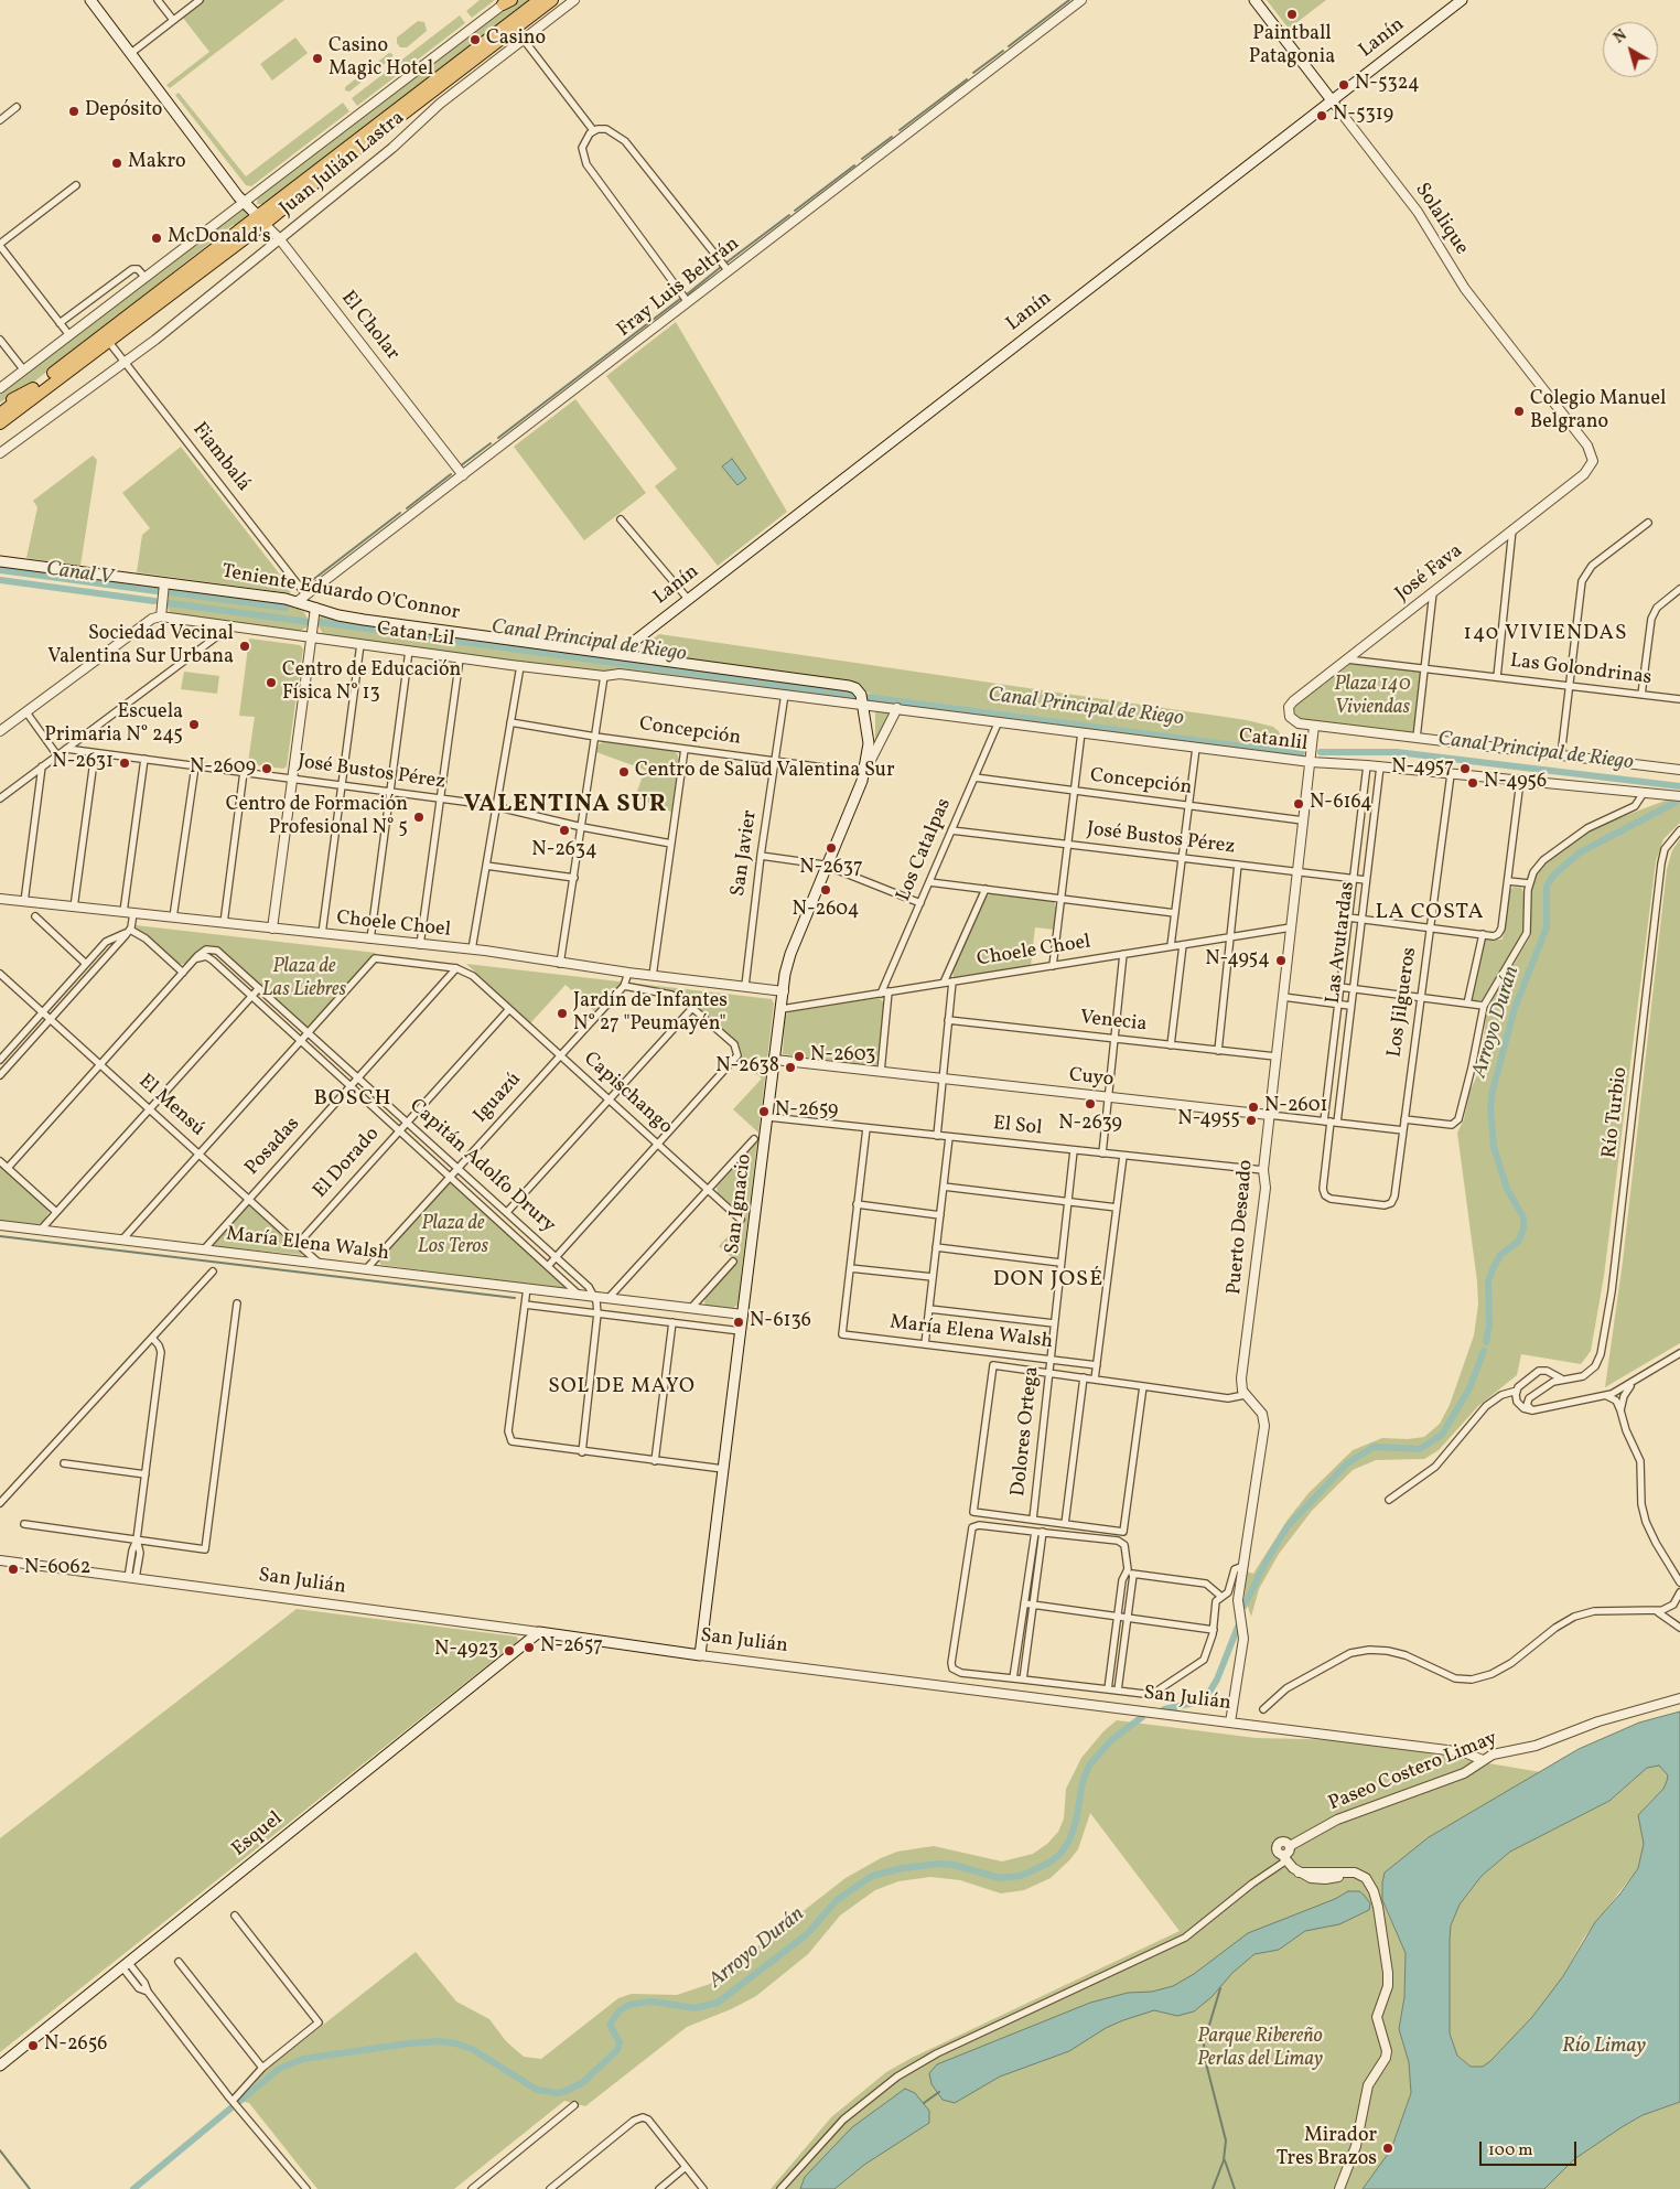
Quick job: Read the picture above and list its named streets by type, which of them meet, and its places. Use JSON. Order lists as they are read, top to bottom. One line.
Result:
{"streets":{"main road":["Lanín","Solalique","El Cholar","Teniente Eduardo O'Connor","San Ignacio","San Julián","Esquel"],"street":["Juan Julián Lastra","Fray Luis Beltrán","Fiambalá","José Fava","Catan Lil","Las Golondrinas","Concepción","Catanlil","José Bustos Pérez","Los Catalpas","San Javier","Choele Choel","Las Avutardas","Los Jilgueros","Venecia","Cuyo","Capischango","Iguazú","El Mensú","Río Turbio","El Sol","Posadas","El Dorado","Capitán Adolfo Drury","Puerto Deseado","María Elena Walsh","Dolores Ortega","Paseo Costero Limay"]},"crossings":[["Lanín","Solalique"],["Lanín","Teniente Eduardo O'Connor"],["Juan Julián Lastra","El Cholar"],["Juan Julián Lastra","Fiambalá"],["Solalique","José Fava"],["Fray Luis Beltrán","El Cholar"],["Fray Luis Beltrán","Fiambalá"],["Fray Luis Beltrán","Teniente Eduardo O'Connor"],["José Fava","Las Golondrinas"],["José Fava","Puerto Deseado"],["Teniente Eduardo O'Connor","Catan Lil"],["Teniente Eduardo O'Connor","Catanlil"],["Teniente Eduardo O'Connor","San Ignacio"],["Catan Lil","Catanlil"],["Catan Lil","San Javier"],["Catan Lil","San Ignacio"],["Concepción","Los Catalpas"],["Concepción","San Javier"],["Concepción","San Ignacio"],["Concepción","Puerto Deseado"],["Catanlil","Los Catalpas"],["Catanlil","Las Avutardas"],["Catanlil","Los Jilgueros"],["Catanlil","San Ignacio"],["Catanlil","Puerto Deseado"],["José Bustos Pérez","Los Catalpas"],["José Bustos Pérez","Las Avutardas"],["José Bustos Pérez","Puerto Deseado"],["Los Catalpas","Choele Choel"],["Los Catalpas","Cuyo"],["San Javier","Choele Choel"],["Choele Choel","Capischango"],["Choele Choel","Iguazú"],["Choele Choel","Posadas"],["Choele Choel","Capitán Adolfo Drury"],["Choele Choel","San Ignacio"],["Choele Choel","Puerto Deseado"],["Las Avutardas","Los Jilgueros"],["Las Avutardas","Cuyo"],["Los Jilgueros","Cuyo"],["Venecia","Puerto Deseado"],["Cuyo","San Ignacio"],["Cuyo","Puerto Deseado"],["Capischango","Iguazú"],["Capischango","El Dorado"],["Iguazú","Capitán Adolfo Drury"],["Iguazú","María Elena Walsh"],["El Mensú","Posadas"],["El Mensú","El Dorado"],["El Mensú","María Elena Walsh"],["El Sol","San Ignacio"],["El Sol","Puerto Deseado"],["El Sol","Dolores Ortega"],["Posadas","Capitán Adolfo Drury"],["Posadas","María Elena Walsh"],["El Dorado","Capitán Adolfo Drury"],["Capitán Adolfo Drury","María Elena Walsh"],["San Ignacio","María Elena Walsh"],["San Ignacio","San Julián"],["Puerto Deseado","María Elena Walsh"],["María Elena Walsh","Dolores Ortega"],["San Julián","Paseo Costero Limay"],["San Julián","Esquel"]],"districts":["140 VIVIENDAS","VALENTINA SUR","LA COSTA","BOSCH","DON JOSÉ","SOL DE MAYO"],"water":["Canal V","Canal Principal de Riego","Arroyo Durán","Río Limay"],"parks":["Plaza 140 Viviendas","Plaza de Las Liebres","Plaza de Los Teros","Parque Ribereño Perlas del Limay"],"places":["Paintball Patagonia","Casino","Casino Magic Hotel","N-5324","Depósito","N-5319","Makro","McDonald's","Colegio Manuel Belgrano","Sociedad Vecinal Valentina Sur Urbana","Centro de Educación Física N° 13","Escuela Primaria N° 245","N-2631","N-2609","N-4957","Centro de Salud Valentina Sur","N-4956","N-6164","Centro de Formación Profesional N° 5","N-2634","N-2637","N-2604","N-4954","Jardín de Infantes N° 27 \"Peumayén\"","N-2603","N-2638","N-2639","N-2601","N-2659","N-4955","N-6136","N-6062","N-2657","N-4923","N-2656","Mirador Tres Brazos"],"scale_bar":"100 m","north":"top left"}
